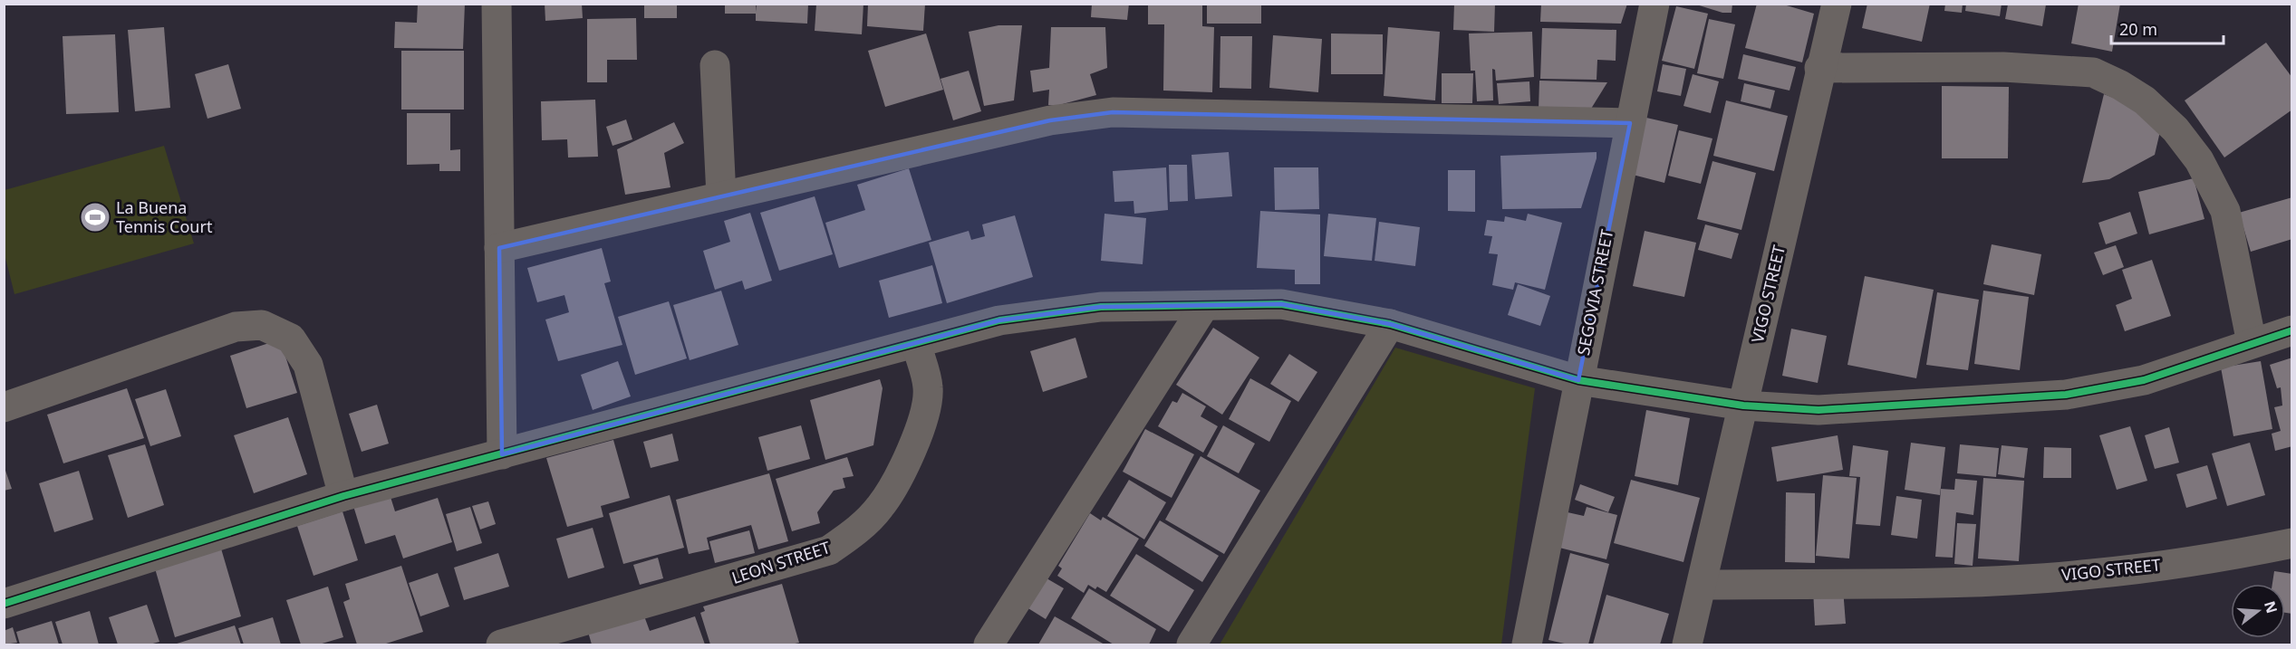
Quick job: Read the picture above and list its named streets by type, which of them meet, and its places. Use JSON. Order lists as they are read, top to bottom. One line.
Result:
{"streets":{"street":["SEGOVIA STREET","VIGO STREET","LEON STREET"]},"places":{"sports":["La Buena Tennis Court"]},"scale_bar":"20 m","north":"right"}
